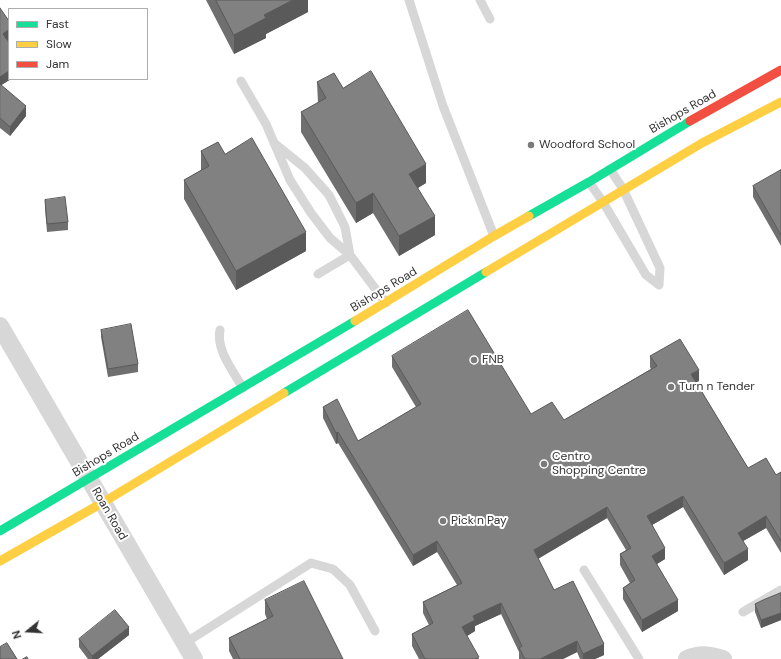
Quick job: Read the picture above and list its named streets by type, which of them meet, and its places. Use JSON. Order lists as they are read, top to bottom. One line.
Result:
{"streets":{"main road":["Bishops Road"],"street":["Roan Road"]},"crossings":[["Bishops Road","Roan Road"]],"places":["Woodford School","FNB","Turn n Tender","Centro Shopping Centre","Pick n Pay"],"legend":["Fast","Slow","Jam"],"north":"left"}
